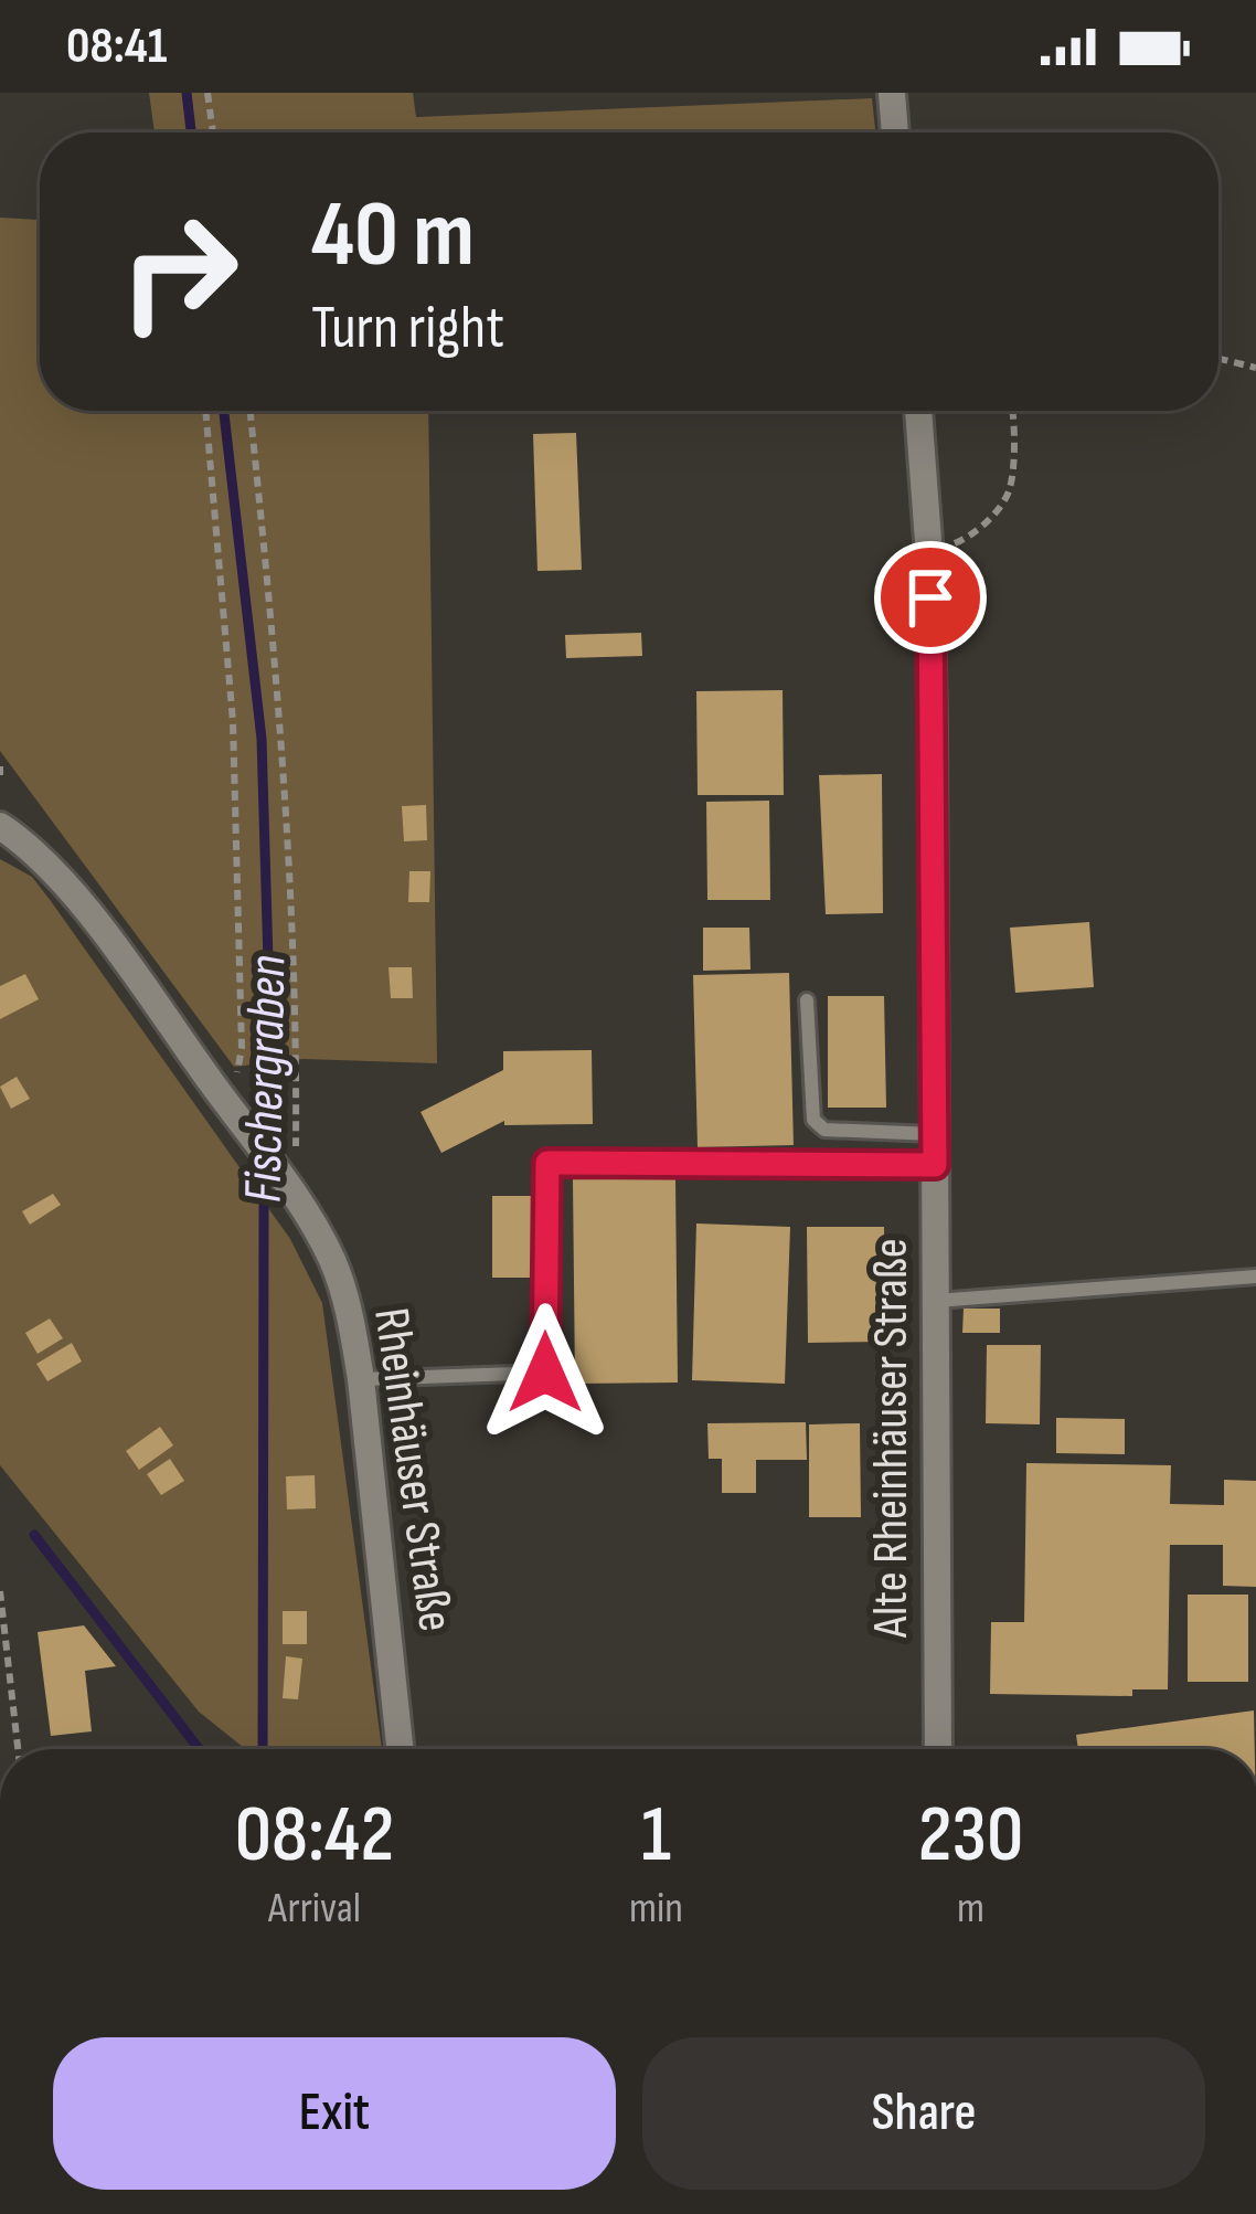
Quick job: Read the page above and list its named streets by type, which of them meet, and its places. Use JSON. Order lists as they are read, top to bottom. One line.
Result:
{"streets":{"street":["Alte Rheinhäuser Straße","Rheinhäuser Straße"]},"water":["Fischergraben"],"page":{"status":"08:41","turn":["40 m","Turn right"],"eta":["08:42","Arrival","1","min","230","m"],"buttons":["Exit","Share"]}}
